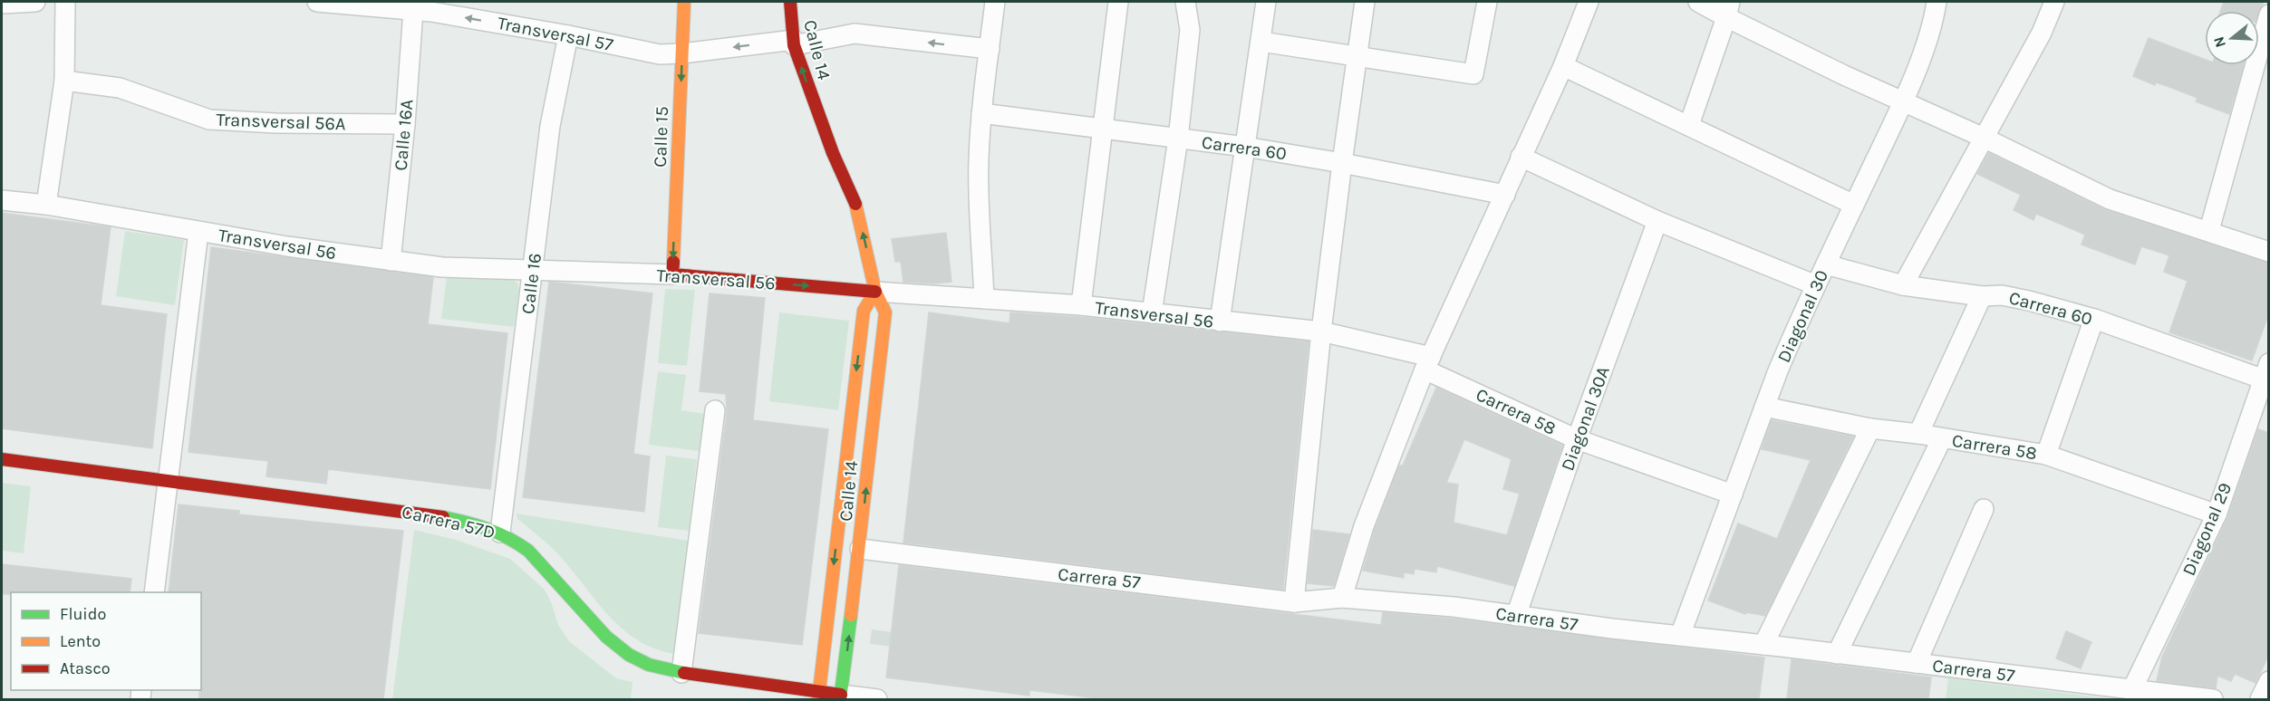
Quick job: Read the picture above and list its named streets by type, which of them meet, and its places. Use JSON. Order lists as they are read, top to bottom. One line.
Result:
{"streets":{"street":["Transversal 57","Calle 14","Transversal 56A","Calle 16A","Calle 15","Carrera 60","Transversal 56","Calle 16","Diagonal 30","Carrera 58","Diagonal 30A","Carrera 57D","Diagonal 29","Carrera 57"]},"crossings":[["Transversal 57","Calle 14"],["Transversal 57","Calle 16A"],["Transversal 57","Calle 15"],["Transversal 57","Calle 16"],["Calle 14","Transversal 56"],["Calle 14","Carrera 57D"],["Calle 14","Carrera 57"],["Transversal 56A","Calle 16A"],["Calle 16A","Transversal 56"],["Calle 15","Transversal 56"],["Carrera 60","Diagonal 30"],["Carrera 60","Diagonal 29"],["Transversal 56","Calle 16"],["Transversal 56","Carrera 58"],["Calle 16","Carrera 57D"],["Diagonal 30","Carrera 58"],["Diagonal 30","Carrera 57"],["Carrera 58","Diagonal 30A"],["Carrera 58","Diagonal 29"],["Diagonal 30A","Carrera 57"],["Diagonal 29","Carrera 57"]],"one_way":["Transversal 57","Calle 15"],"legend":["Fluido","Lento","Atasco"],"north":"left"}
